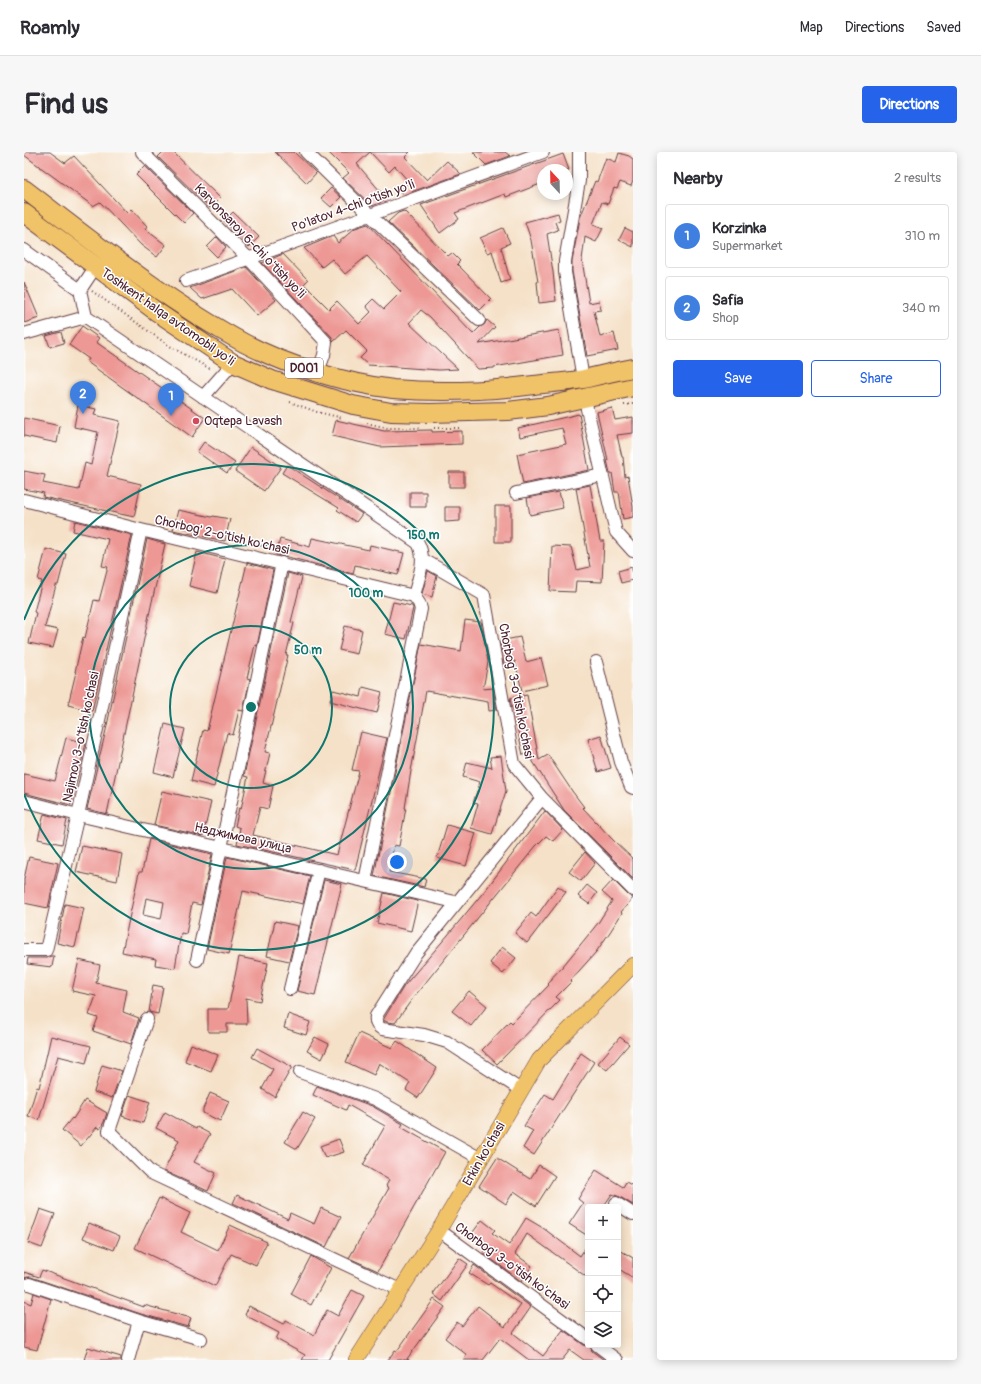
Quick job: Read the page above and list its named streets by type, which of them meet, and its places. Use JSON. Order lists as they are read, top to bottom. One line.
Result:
{"streets":{"highway":["Toshkent halqa avtomobil yo'li","D001"],"main road":["Erkin ko'chasi"],"street":["Po'latov 4-chi o'tish yo'li","Karvonsaroy 6-chi o'tish yo'li","Chorbog' 2-o'tish ko'chasi","Chorbog' 3-o'tish ko'chasi","Najimov 3-o'tish ko'chasi","Наджимова улица"]},"crossings":[["Po'latov 4-chi o'tish yo'li","Karvonsaroy 6-chi o'tish yo'li"],["Karvonsaroy 6-chi o'tish yo'li","Toshkent halqa avtomobil yo'li"],["Chorbog' 2-o'tish ko'chasi","Najimov 3-o'tish ko'chasi"],["Chorbog' 3-o'tish ko'chasi","Erkin ko'chasi"],["Najimov 3-o'tish ko'chasi","Наджимова улица"]],"places":["Oqtepa Lavash"],"north":"top","page":{"header":"Roamly","nav":["Map","Directions","Saved"],"buttons":["Directions",["Save","Share"]],"title":"Find us","heading":["Nearby","2 results"],"list":[{"mark":"1","name":"Korzinka","note":"Supermarket","value":"310 m"},{"mark":"2","name":"Safia","note":"Shop","value":"340 m"}],"pins":["2","1"],"map_buttons":["+","−"]},"rings":["150 m","100 m","50 m"]}
